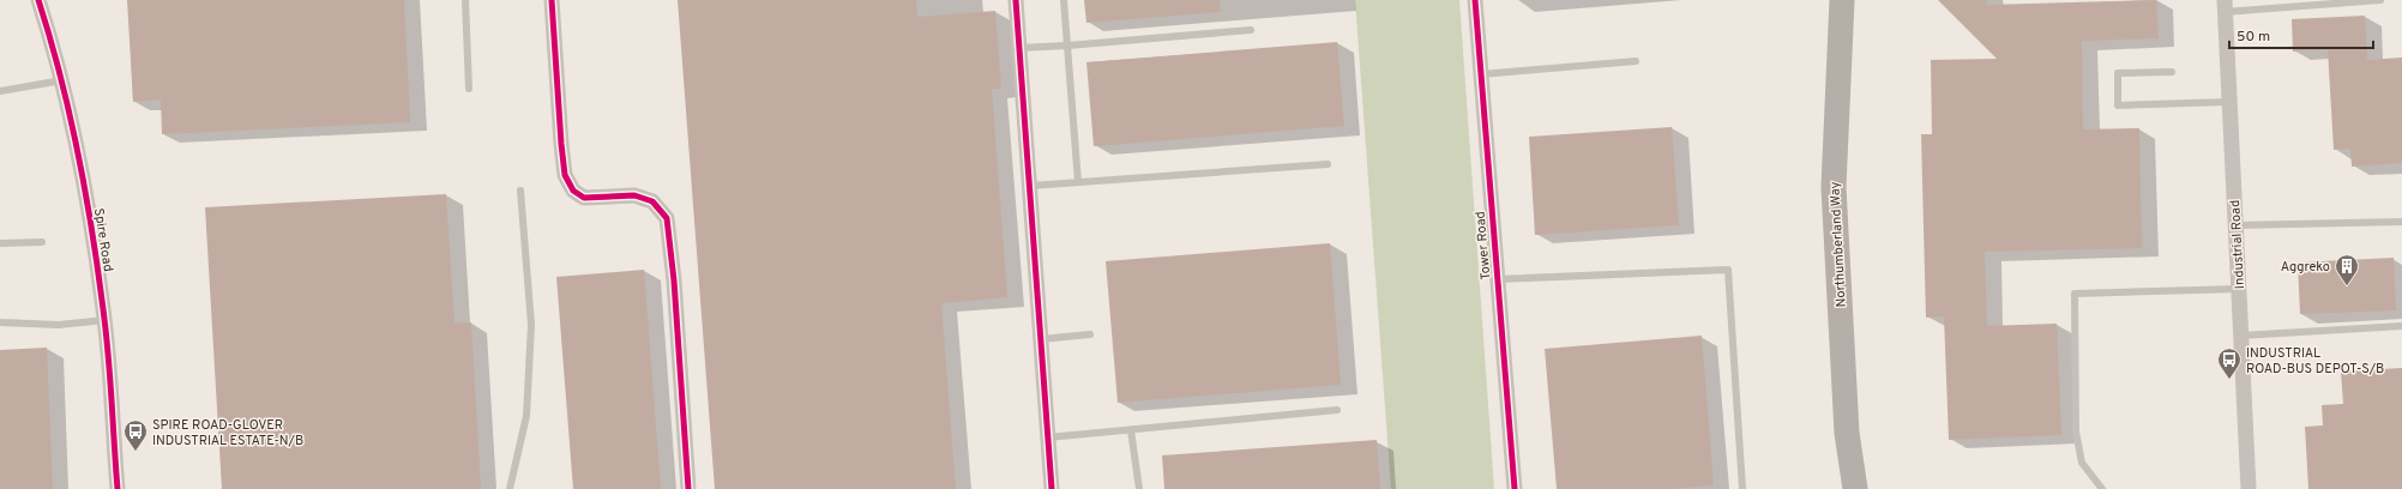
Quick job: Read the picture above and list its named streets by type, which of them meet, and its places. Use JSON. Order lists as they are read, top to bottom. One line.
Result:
{"streets":{"main road":["Northumberland Way"],"street":["Spire Road","Industrial Road","Tower Road"]},"places":{"building":["Aggreko"],"bus stop":["INDUSTRIAL ROAD-BUS DEPOT-S/B","SPIRE ROAD-GLOVER INDUSTRIAL ESTATE-N/B"]},"scale_bar":"50 m"}
